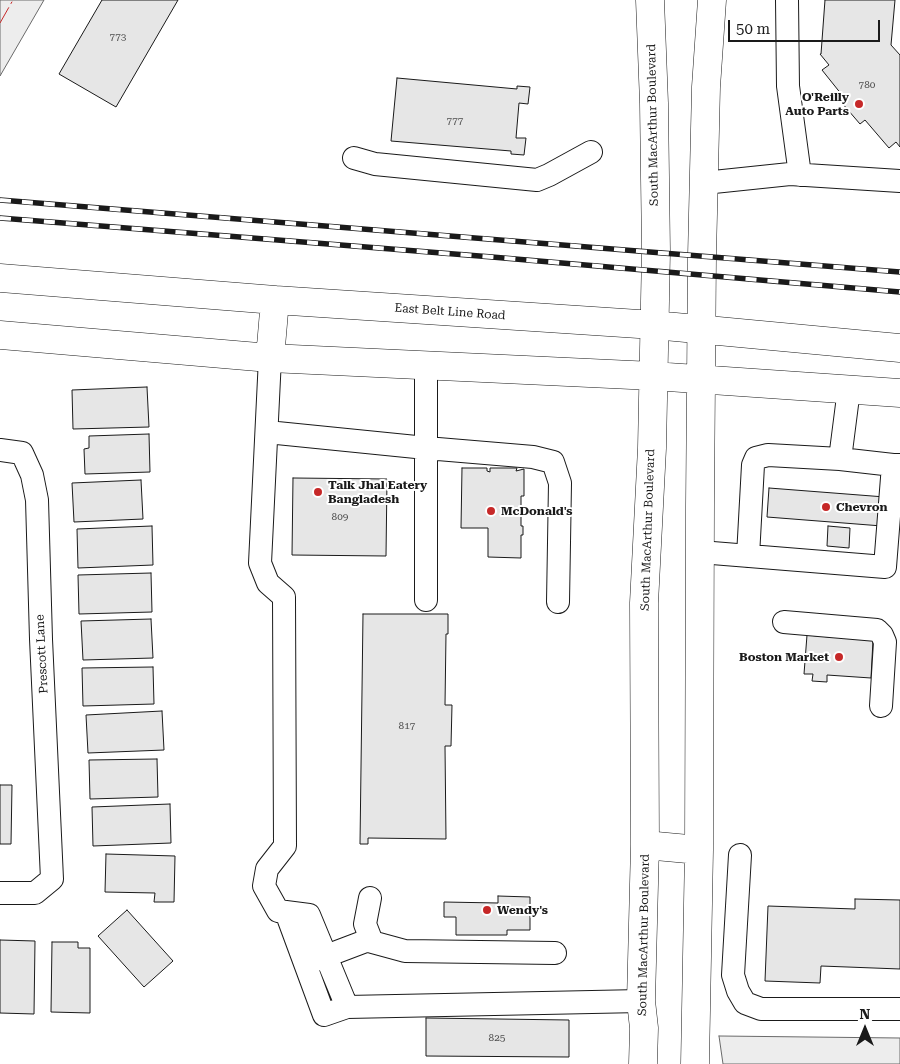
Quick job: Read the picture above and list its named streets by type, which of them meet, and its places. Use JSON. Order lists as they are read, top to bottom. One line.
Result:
{"streets":{"main road":["South MacArthur Boulevard","East Belt Line Road"],"street":["Prescott Lane"]},"crossings":[["South MacArthur Boulevard","East Belt Line Road"]],"places":["O'Reilly Auto Parts","Talk Jhal Eatery Bangladesh","Chevron","McDonald's","Boston Market","Wendy's"],"house_numbers":["773","780","777","809","817","825"],"scale_bar":"50 m","north":"top"}
